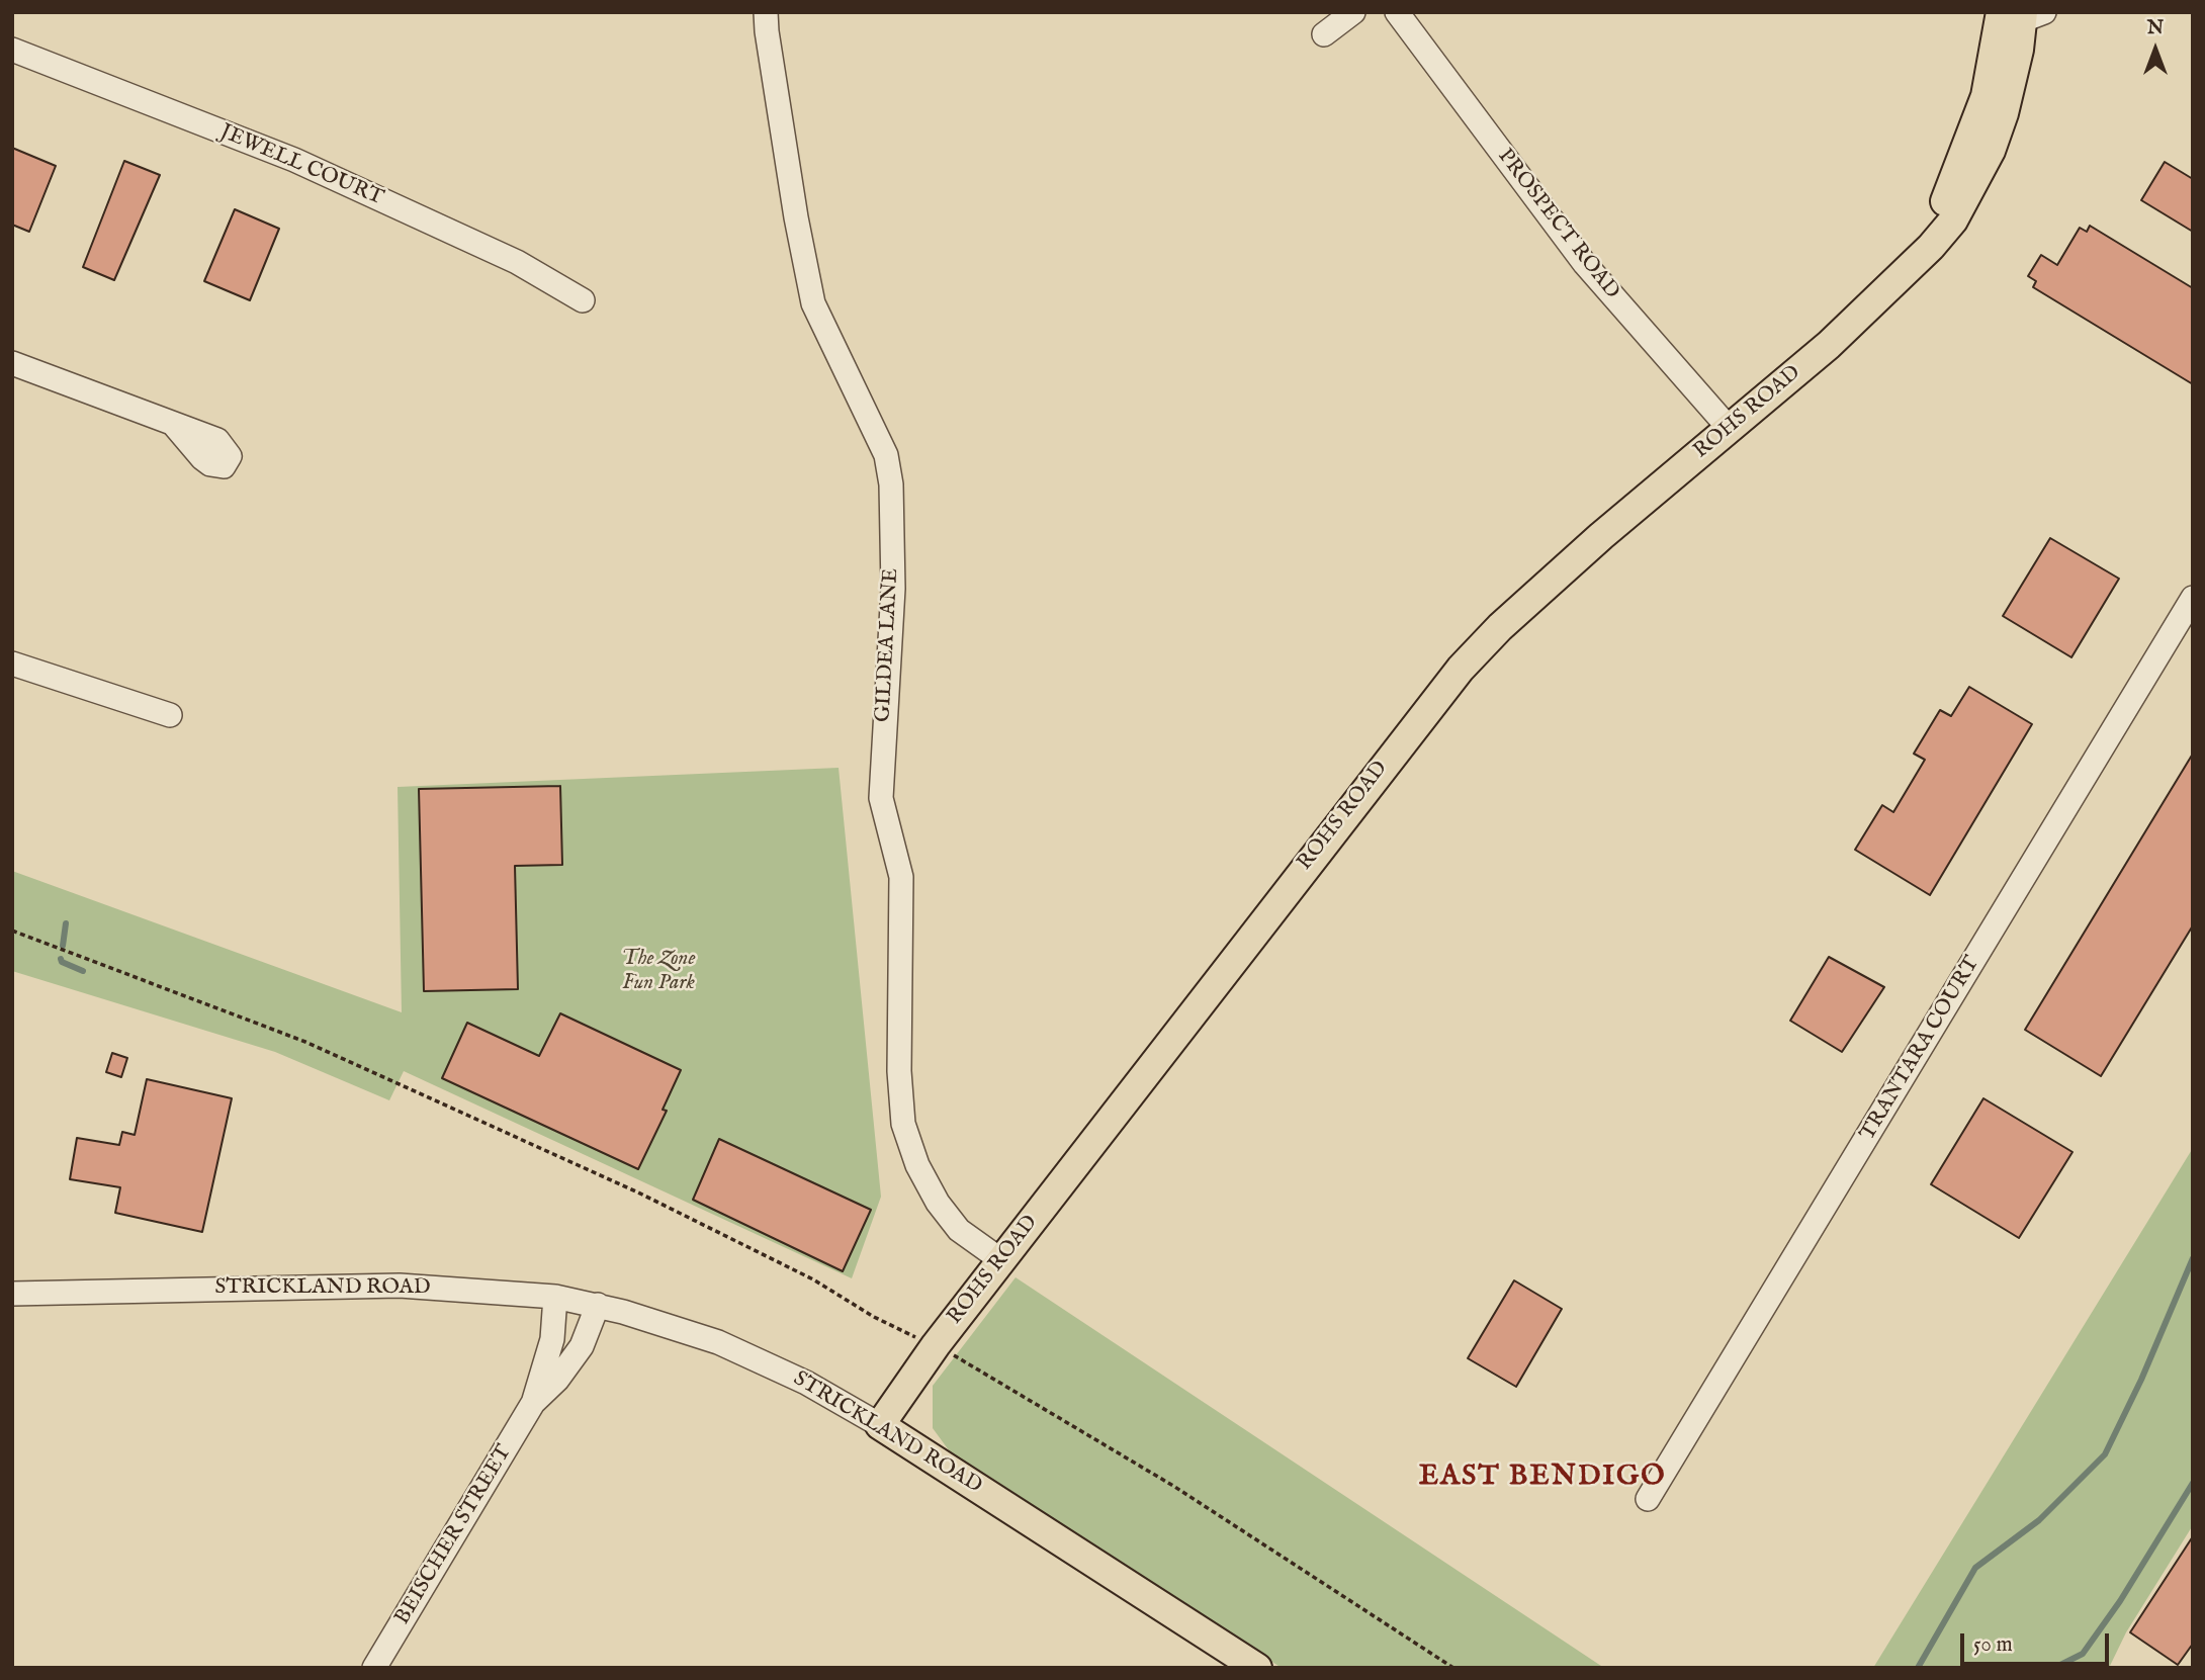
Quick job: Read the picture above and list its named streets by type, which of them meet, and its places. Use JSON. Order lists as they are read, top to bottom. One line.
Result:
{"streets":{"main road":["ROHS ROAD","STRICKLAND ROAD"],"street":["JEWELL COURT","PROSPECT ROAD","GILDEA LANE","TRANTARA COURT","BEISCHER STREET"]},"crossings":[["PROSPECT ROAD","ROHS ROAD"],["ROHS ROAD","GILDEA LANE"],["ROHS ROAD","STRICKLAND ROAD"],["STRICKLAND ROAD","BEISCHER STREET"]],"districts":["EAST BENDIGO"],"parks":["The Zone Fun Park"],"scale_bar":"50 m","north":"top"}
